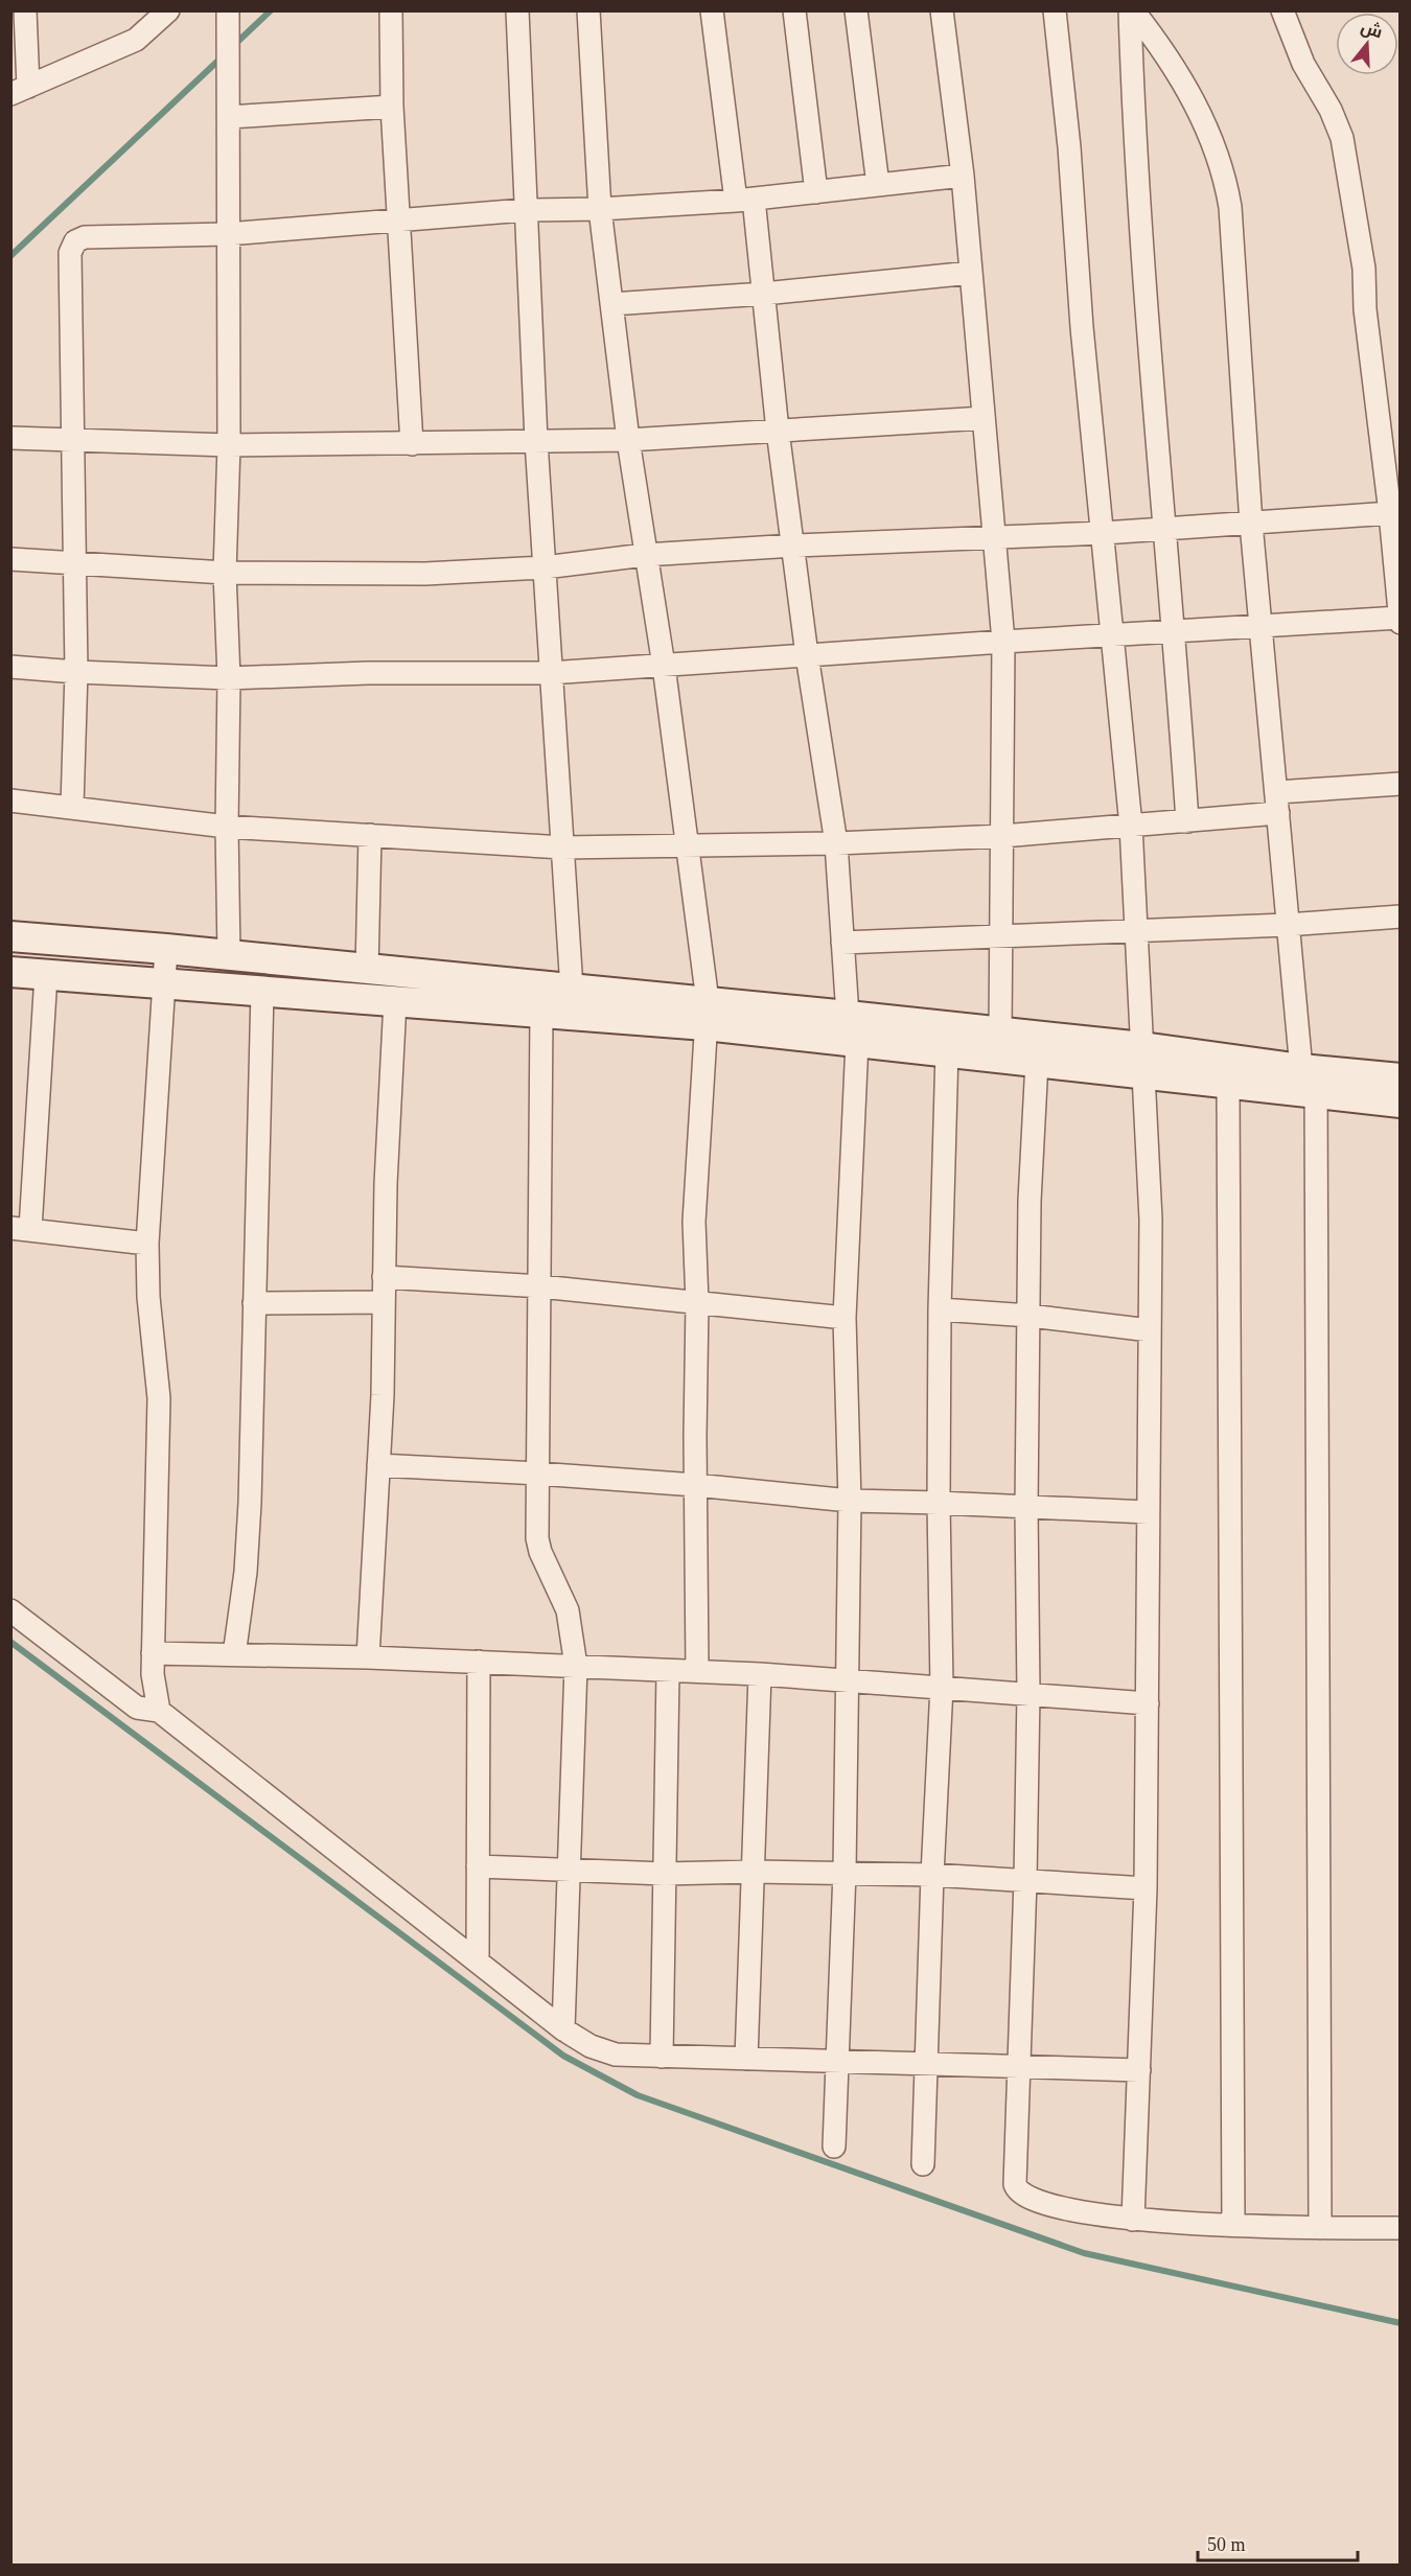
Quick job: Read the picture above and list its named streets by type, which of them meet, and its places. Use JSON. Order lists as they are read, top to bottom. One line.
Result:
{"scale_bar":"50 m","north":"top"}
